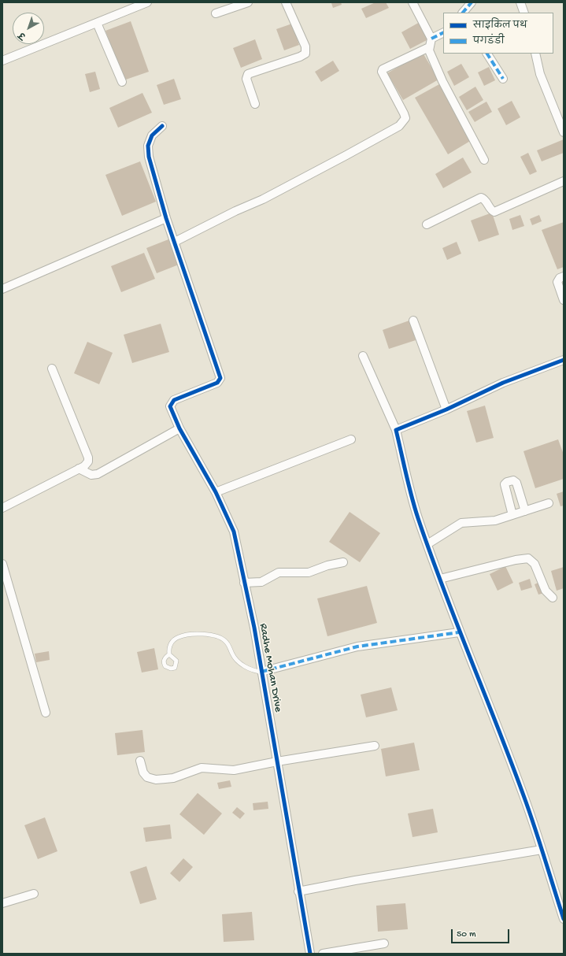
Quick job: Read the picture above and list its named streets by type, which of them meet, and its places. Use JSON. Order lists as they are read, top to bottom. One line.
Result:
{"streets":{"street":["Radhe Mohan Drive"]},"legend":["साइकिल पथ","पगडंडी"],"scale_bar":"50 m","north":"bottom left"}
